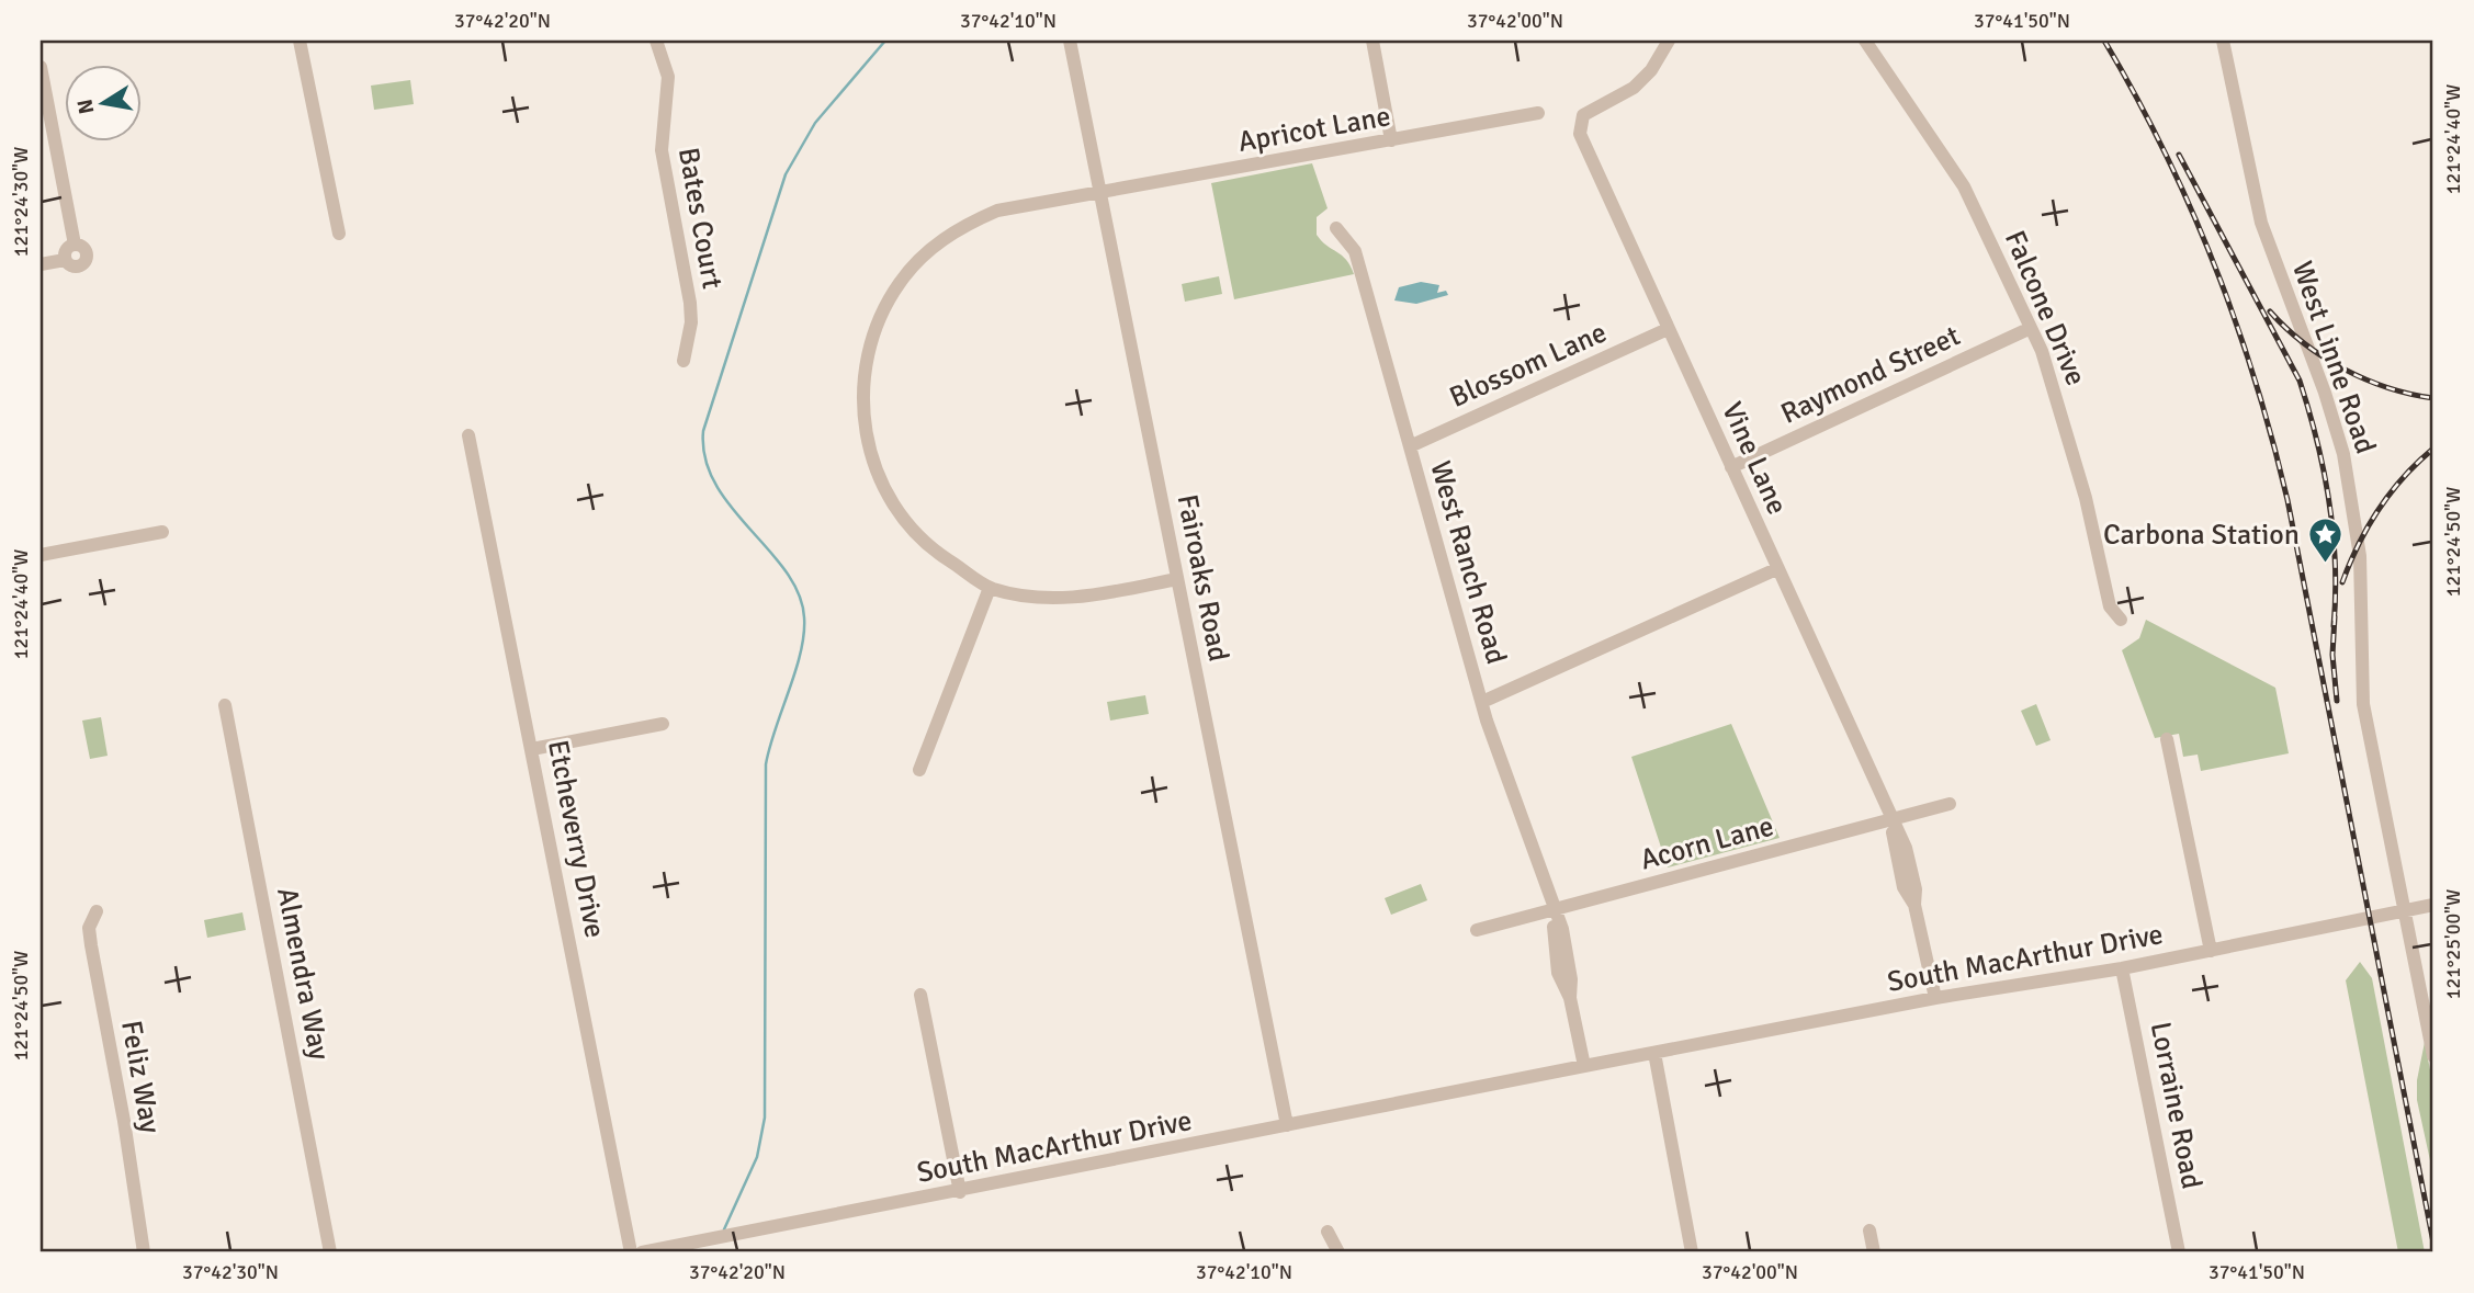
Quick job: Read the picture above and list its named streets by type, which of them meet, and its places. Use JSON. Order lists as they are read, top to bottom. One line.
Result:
{"streets":{"street":["Apricot Lane","Bates Court","Falcone Drive","West Linne Road","Blossom Lane","Raymond Street","Vine Lane","West Ranch Road","Fairoaks Road","Etcheverry Drive","Acorn Lane","South MacArthur Drive","Almendra Way","Feliz Way","Lorraine Road"]},"crossings":[["Apricot Lane","Fairoaks Road"],["Falcone Drive","Raymond Street"],["West Linne Road","South MacArthur Drive"],["Blossom Lane","Vine Lane"],["Blossom Lane","West Ranch Road"],["Raymond Street","Vine Lane"],["Vine Lane","Acorn Lane"],["Vine Lane","South MacArthur Drive"],["West Ranch Road","Acorn Lane"],["West Ranch Road","South MacArthur Drive"],["Fairoaks Road","South MacArthur Drive"],["South MacArthur Drive","Lorraine Road"]],"places":{"place":["Carbona Station"]},"north":"left","coordinates":["37°42'20\"N","37°42'10\"N","37°42'00\"N","37°41'50\"N","121°24'40\"W","121°24'30\"W","121°24'50\"W","121°25'00\"W","37°42'30\"N"]}
